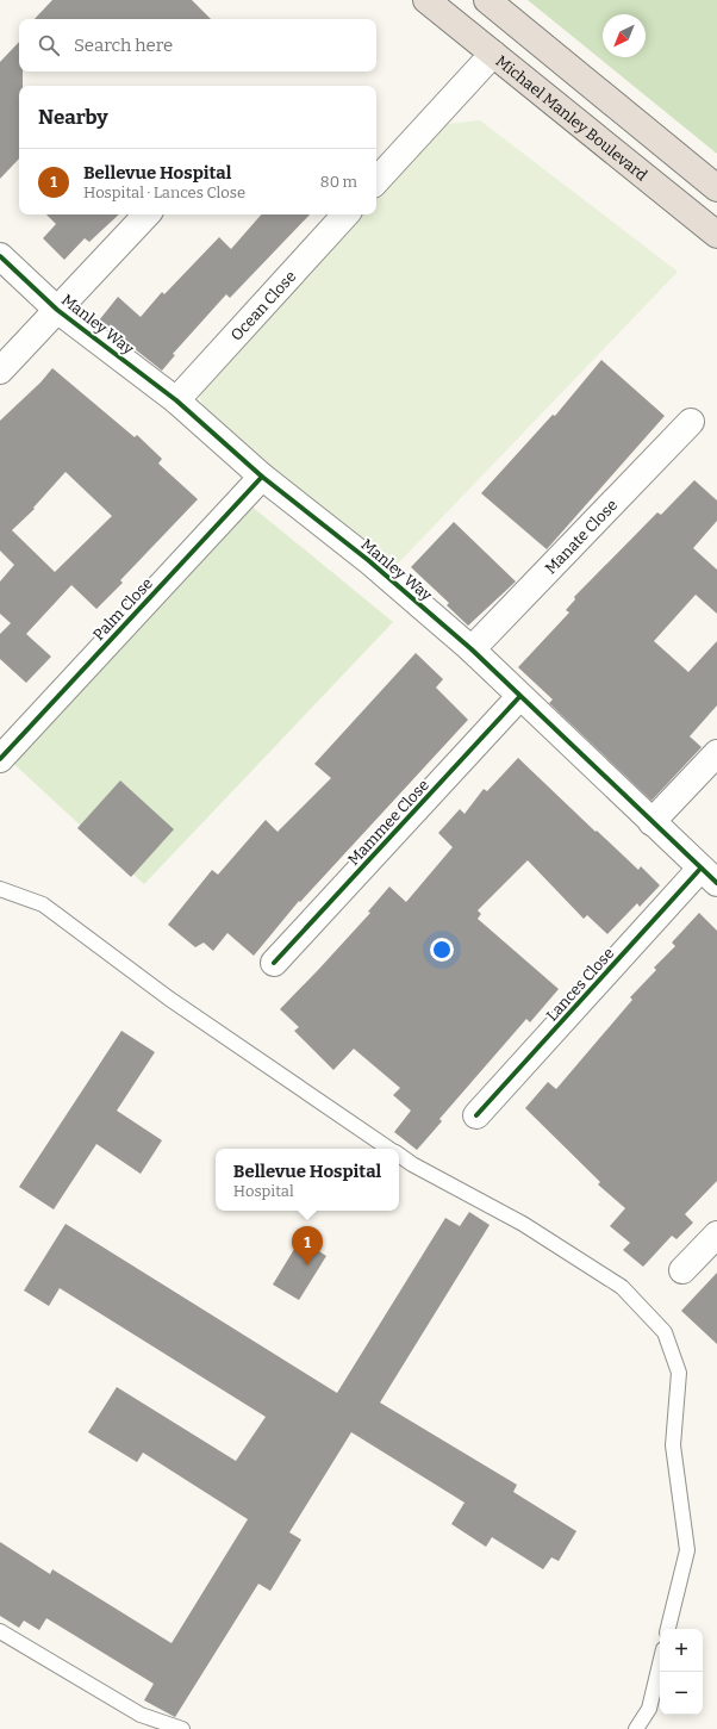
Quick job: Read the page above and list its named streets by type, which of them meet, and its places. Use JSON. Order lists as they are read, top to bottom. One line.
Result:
{"streets":{"highway":["Michael Manley Boulevard"],"street":["Ocean Close","Manley Way","Manate Close","Palm Close","Mammee Close","Lances Close"]},"crossings":[["Ocean Close","Manley Way"],["Manley Way","Manate Close"],["Manley Way","Palm Close"],["Manley Way","Mammee Close"],["Manley Way","Lances Close"]],"north":"bottom left","page":{"search":"Search here","heading":"Nearby","list":[{"mark":"1","name":"Bellevue Hospital","note":"Hospital · Lances Close","value":"80 m"}],"popup":["Bellevue Hospital","Hospital"],"pins":"1","map_buttons":["+","−"]}}
